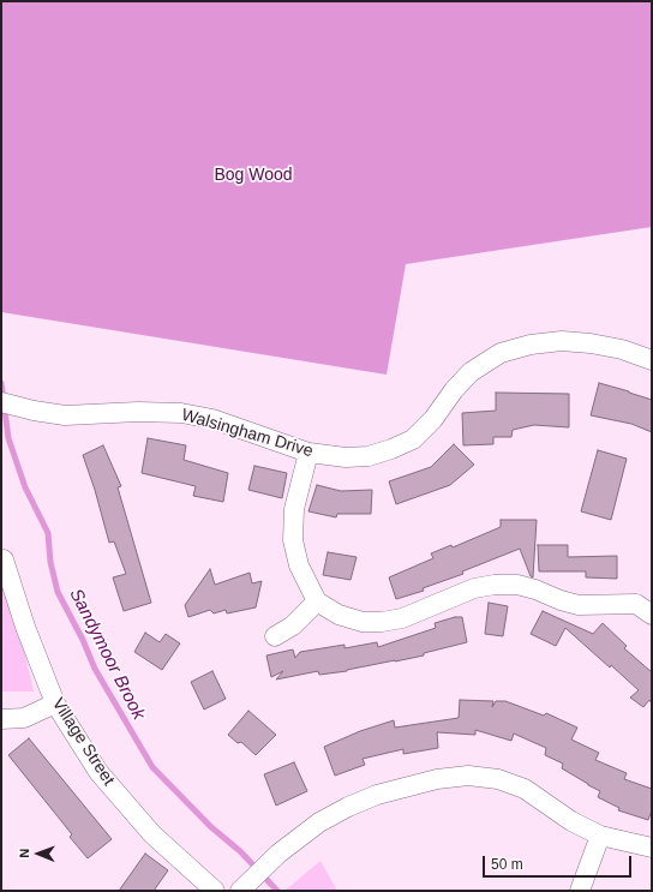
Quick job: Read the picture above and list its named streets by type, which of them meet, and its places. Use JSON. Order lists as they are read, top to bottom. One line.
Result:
{"streets":{"street":["Walsingham Drive","Village Street"]},"water":["Sandymoor Brook"],"parks":["Bog Wood"],"scale_bar":"50 m","north":"left"}
